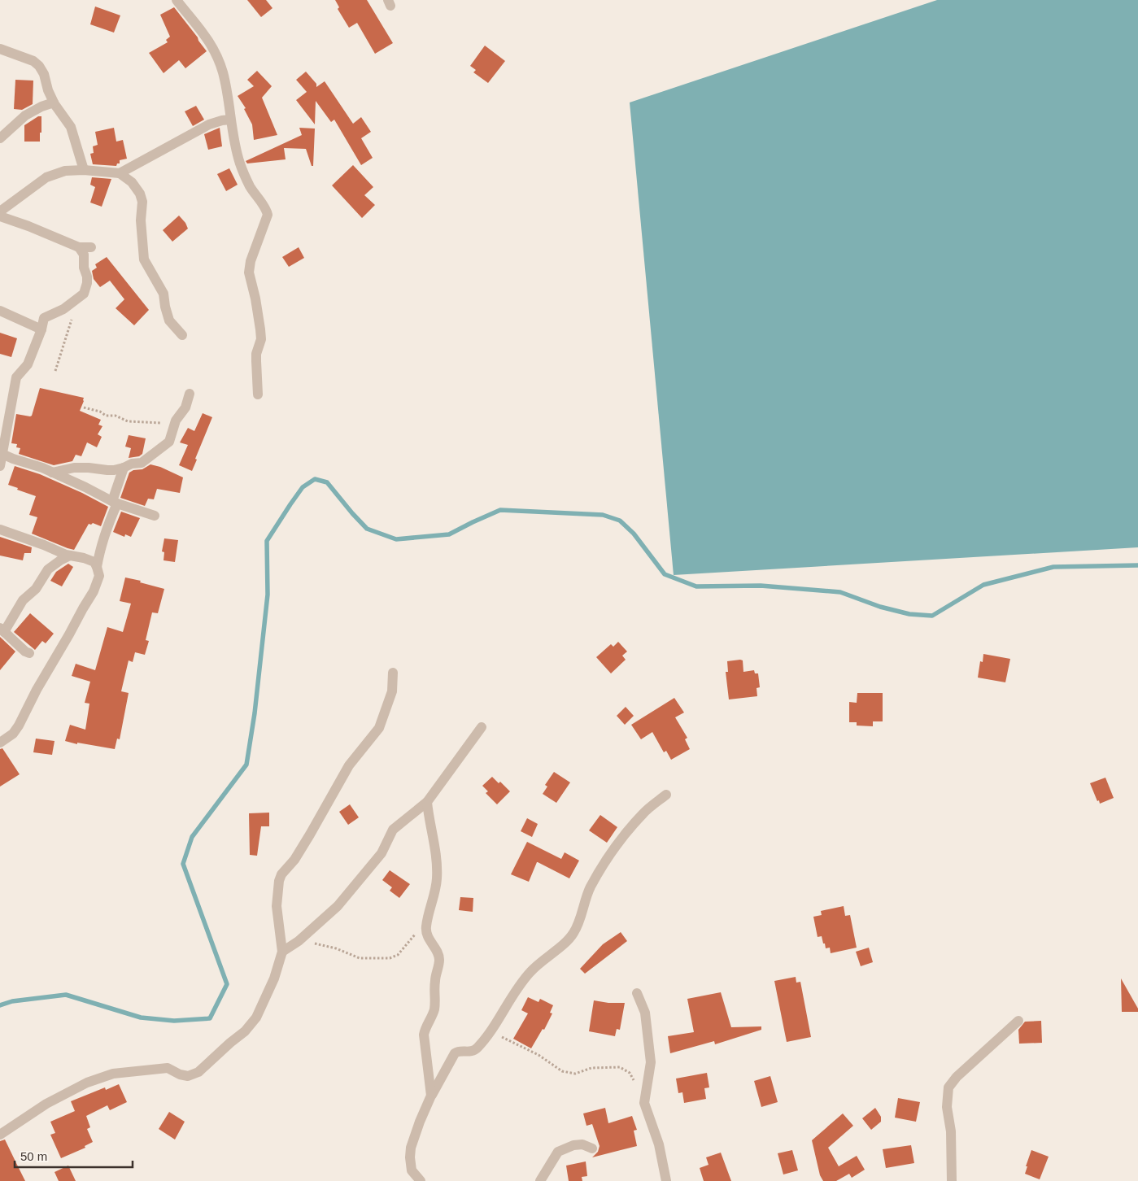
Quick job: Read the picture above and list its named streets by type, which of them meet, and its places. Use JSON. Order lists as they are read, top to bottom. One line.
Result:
{"scale_bar":"50 m"}
